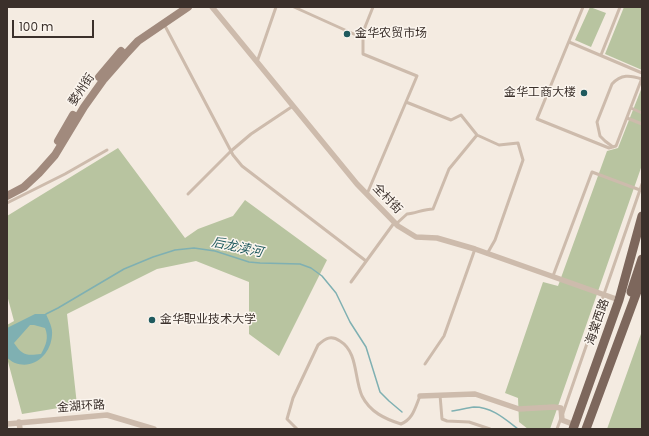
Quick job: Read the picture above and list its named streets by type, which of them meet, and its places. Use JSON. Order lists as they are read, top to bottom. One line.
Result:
{"streets":{"main road":["婺州街","海棠西路"],"street":["全村街","金湖环路"]},"crossings":[["全村街","海棠西路"]],"water":["后龙渎河"],"places":["金华农贸市场","金华工商大楼","金华职业技术大学"],"scale_bar":"100 m"}
